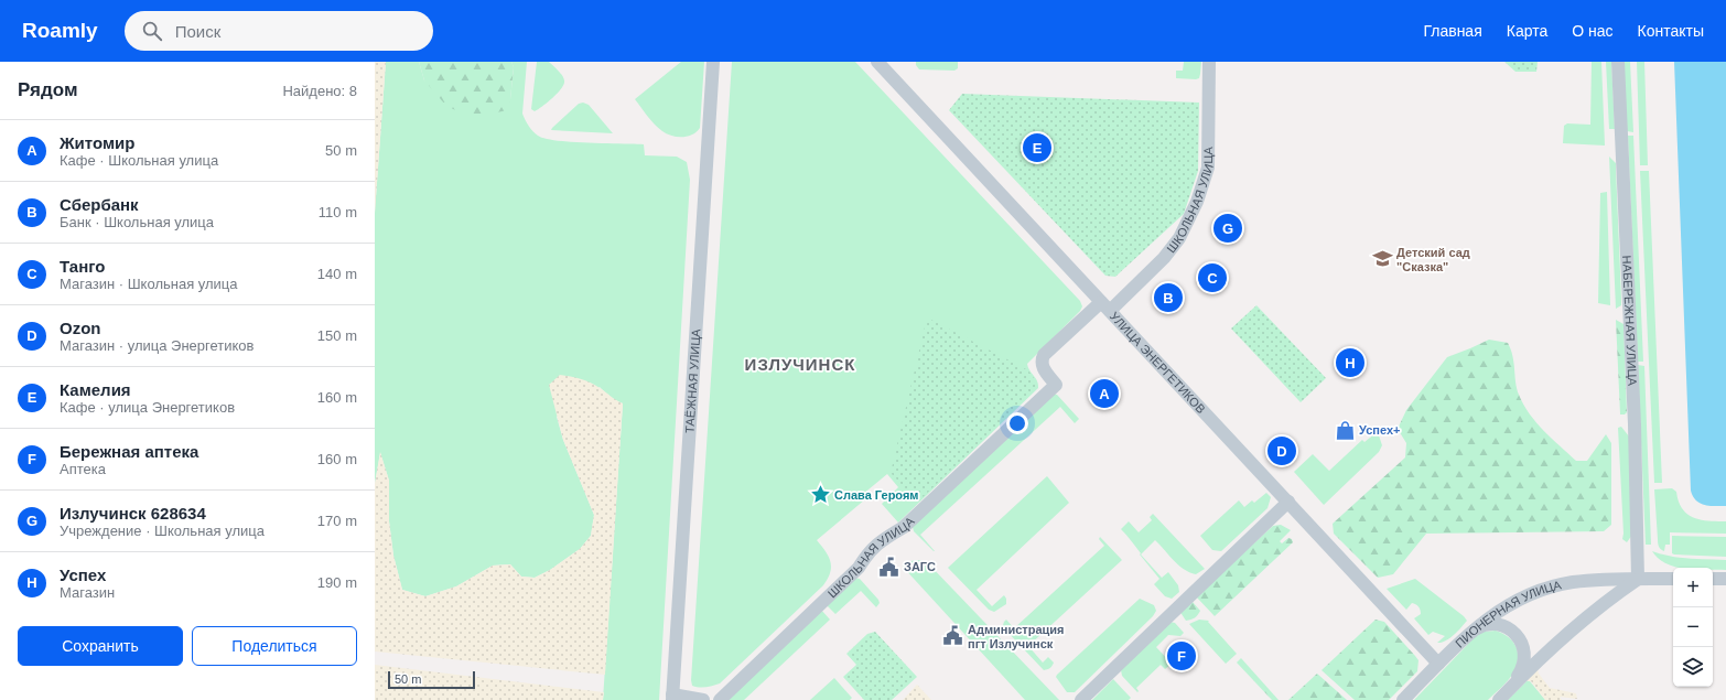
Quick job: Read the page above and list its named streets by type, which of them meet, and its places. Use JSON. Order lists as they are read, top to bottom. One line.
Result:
{"streets":{"street":["ШКОЛЬНАЯ УЛИЦА","НАБЕРЕЖНАЯ УЛИЦА","УЛИЦА ЭНЕРГЕТИКОВ","ТАЁЖНАЯ УЛИЦА","ПИОНЕРНАЯ УЛИЦА"]},"crossings":[["ШКОЛЬНАЯ УЛИЦА","УЛИЦА ЭНЕРГЕТИКОВ"],["НАБЕРЕЖНАЯ УЛИЦА","ПИОНЕРНАЯ УЛИЦА"],["УЛИЦА ЭНЕРГЕТИКОВ","ПИОНЕРНАЯ УЛИЦА"]],"districts":["ИЗЛУЧИНСК"],"places":{"school or university":["Детский сад \"Сказка\""],"shop":["Успех+"],"place":["Слава Героям"],"public building":["ЗАГС","Администрация пгт Излучинск"]},"scale_bar":"50 m","page":{"header":"Roamly","search":"Поиск","nav":["Главная","Карта","О нас","Контакты"],"heading":["Рядом","Найдено: 8"],"list":[{"mark":"A","name":"Житомир","note":"Кафе · Школьная улица","value":"50 m"},{"mark":"B","name":"Сбербанк","note":"Банк · Школьная улица","value":"110 m"},{"mark":"C","name":"Танго","note":"Магазин · Школьная улица","value":"140 m"},{"mark":"D","name":"Ozon","note":"Магазин · улица Энергетиков","value":"150 m"},{"mark":"E","name":"Камелия","note":"Кафе · улица Энергетиков","value":"160 m"},{"mark":"F","name":"Бережная аптека","note":"Аптека","value":"160 m"},{"mark":"G","name":"Излучинск 628634","note":"Учреждение · Школьная улица","value":"170 m"},{"mark":"H","name":"Успех","note":"Магазин","value":"190 m"}],"pins":["E","G","C","B","H","A","D","F"],"map_buttons":["+","−"],"buttons":["Сохранить","Поделиться"],"scale":"50 m"}}
